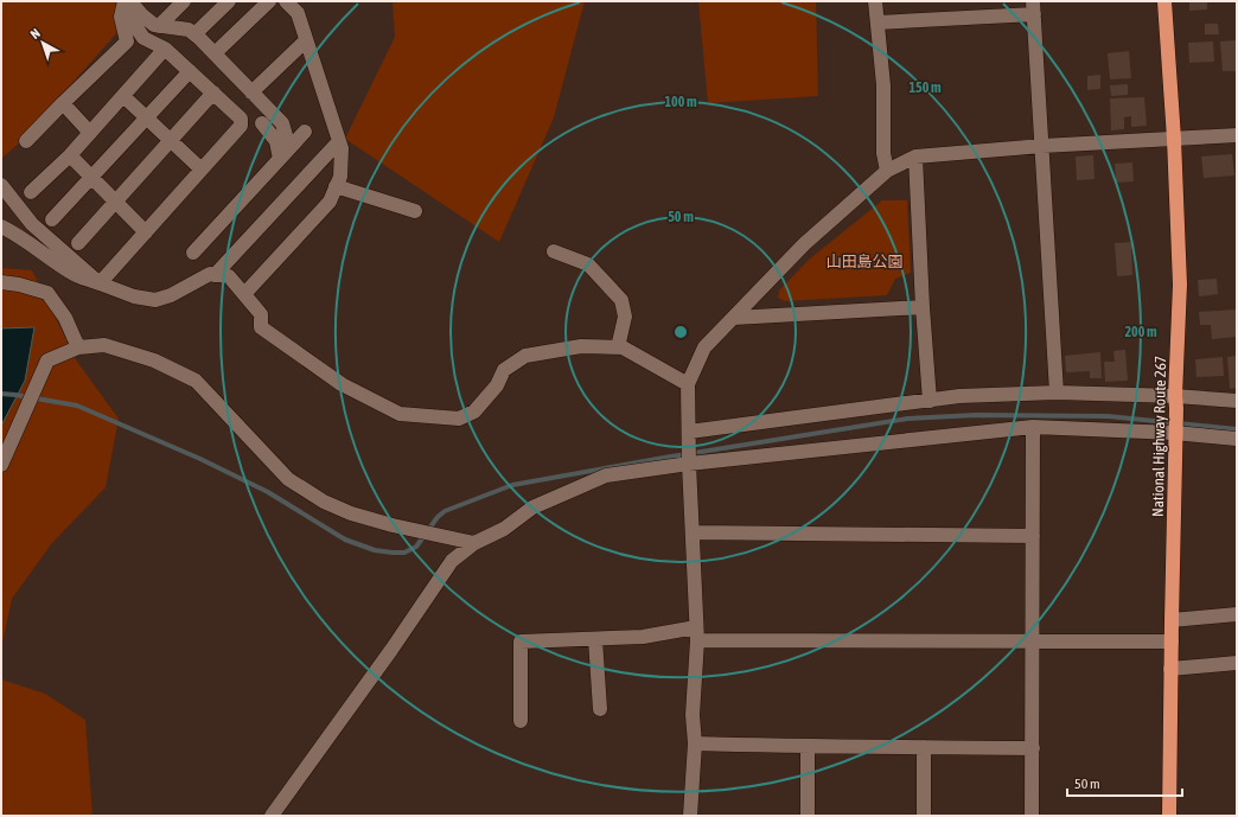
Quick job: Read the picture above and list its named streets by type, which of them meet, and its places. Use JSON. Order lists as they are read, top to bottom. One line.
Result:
{"streets":{"highway":["National Highway Route 267"]},"parks":["山田島公園"],"scale_bar":"50 m","north":"top left","rings":["150 m","100 m","50 m","200 m"]}
